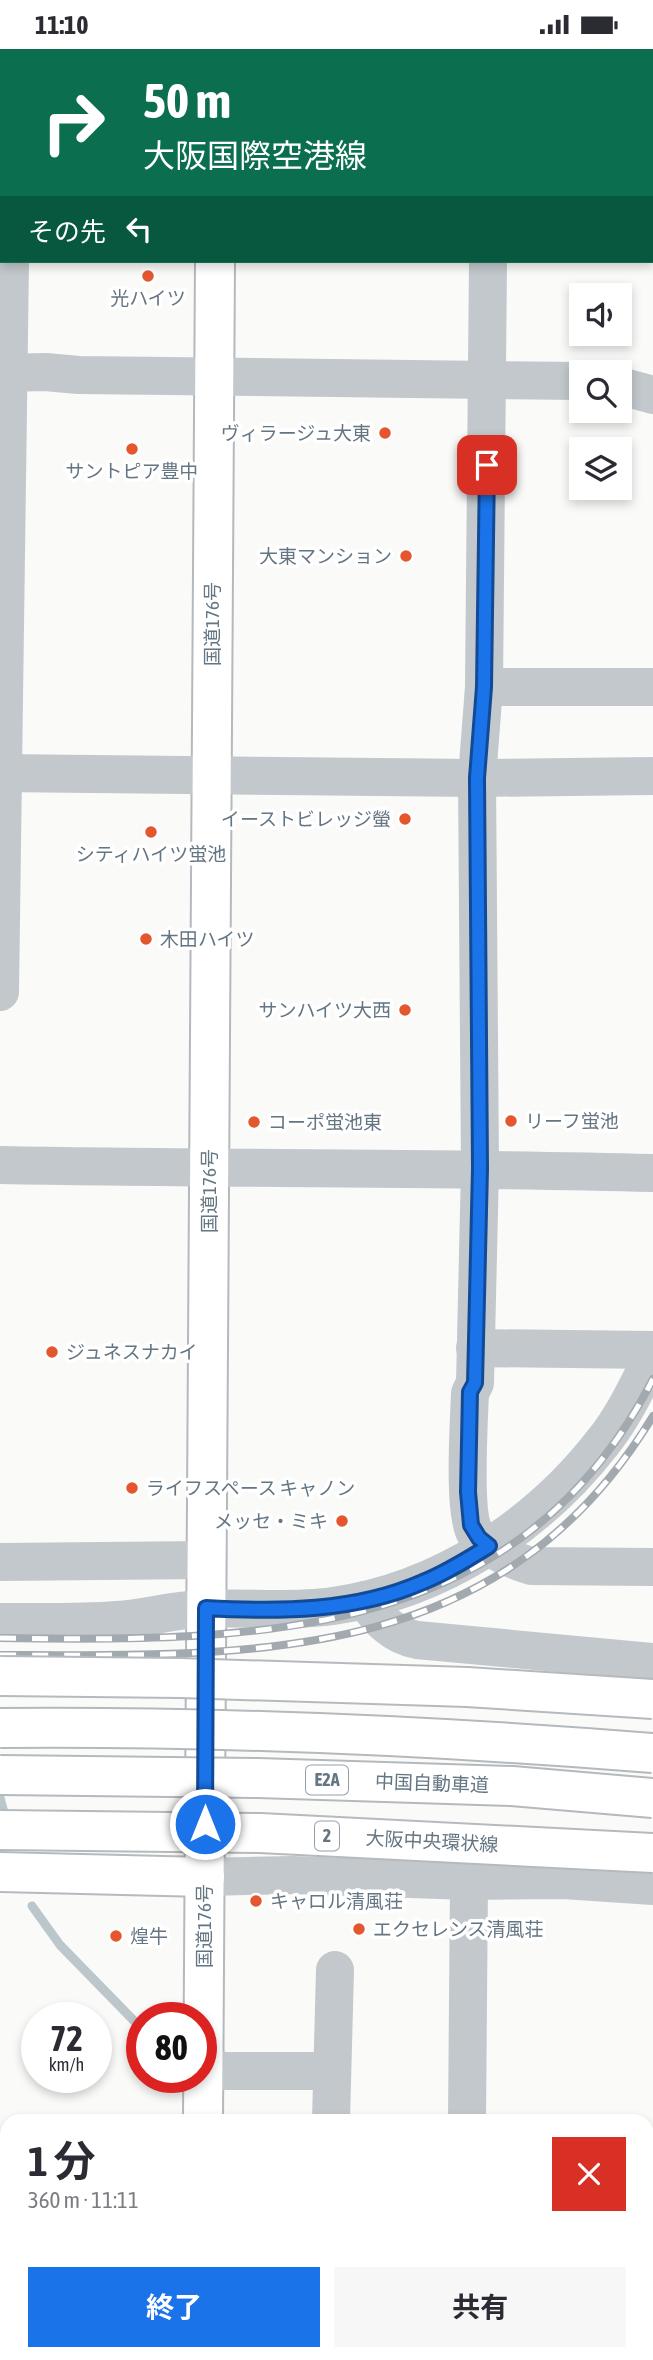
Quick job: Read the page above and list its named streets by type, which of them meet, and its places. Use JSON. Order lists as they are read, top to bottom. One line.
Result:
{"streets":{"main road":["国道176号","E2A","中国自動車道","2","大阪中央環状線"]},"places":["光ハイツ","ヴィラージュ大東","サントピア豊中","大東マンション","イーストビレッジ螢","シティハイツ蛍池","木田ハイツ","サンハイツ大西","リーフ蛍池","コーポ蛍池東","ジュネスナカイ","ライフスペース キャノン","メッセ・ミキ","キャロル清風荘","エクセレンス清風荘","煌牛"],"page":{"status":"11:10","turn":["50 m","大阪国際空港線"],"then":"その先","speed":"72 km/h","limit":"80","heading":["1 分","360 m · 11:11"],"buttons":["終了","共有"]}}
